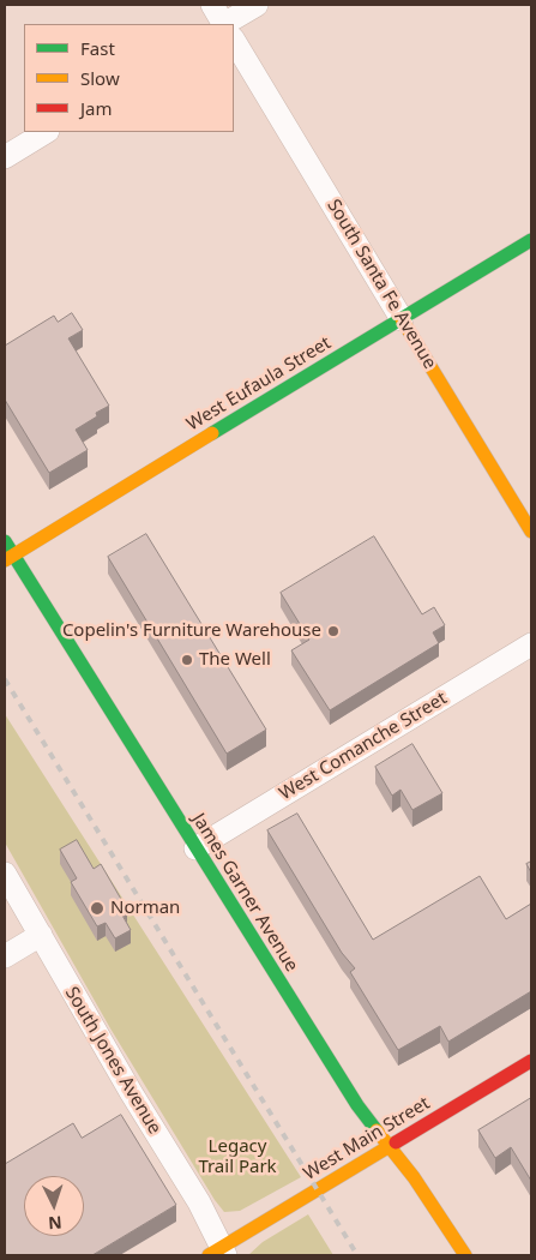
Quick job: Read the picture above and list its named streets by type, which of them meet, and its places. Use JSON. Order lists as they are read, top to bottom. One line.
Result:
{"streets":{"street":["South Santa Fe Avenue","West Eufaula Street","West Comanche Street","James Garner Avenue","South Jones Avenue","West Main Street"]},"crossings":[["South Santa Fe Avenue","West Eufaula Street"],["West Eufaula Street","James Garner Avenue"],["West Comanche Street","James Garner Avenue"],["James Garner Avenue","West Main Street"],["South Jones Avenue","West Main Street"]],"parks":["Legacy Trail Park"],"places":["Copelin's Furniture Warehouse","The Well","Norman"],"legend":["Fast","Slow","Jam"],"north":"bottom"}
